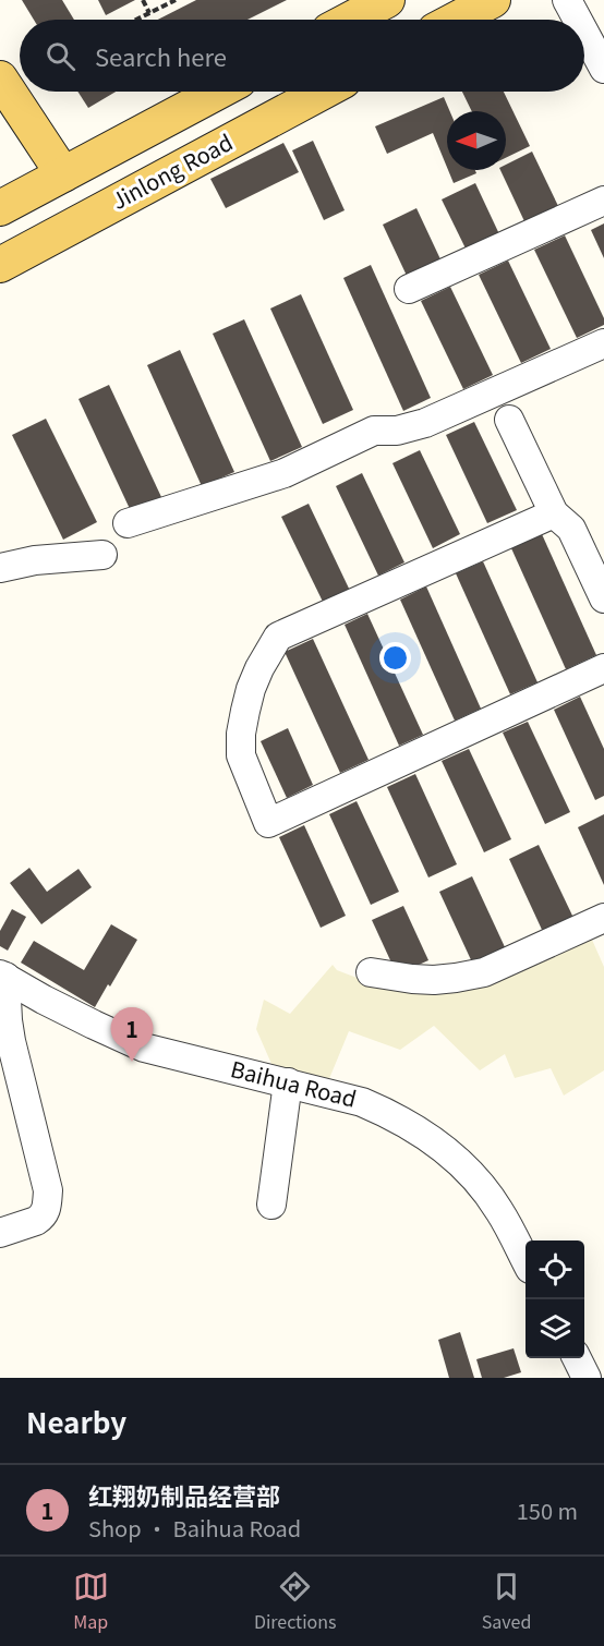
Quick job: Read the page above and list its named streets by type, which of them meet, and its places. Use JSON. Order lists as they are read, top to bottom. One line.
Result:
{"streets":{"main road":["Jinlong Road"],"street":["Baihua Road"]},"north":"left","page":{"search":"Search here","pins":"1","heading":"Nearby","list":[{"mark":"1","name":"红翔奶制品经营部","note":"Shop · Baihua Road","value":"150 m"}],"nav":["Map","Directions","Saved"]}}
